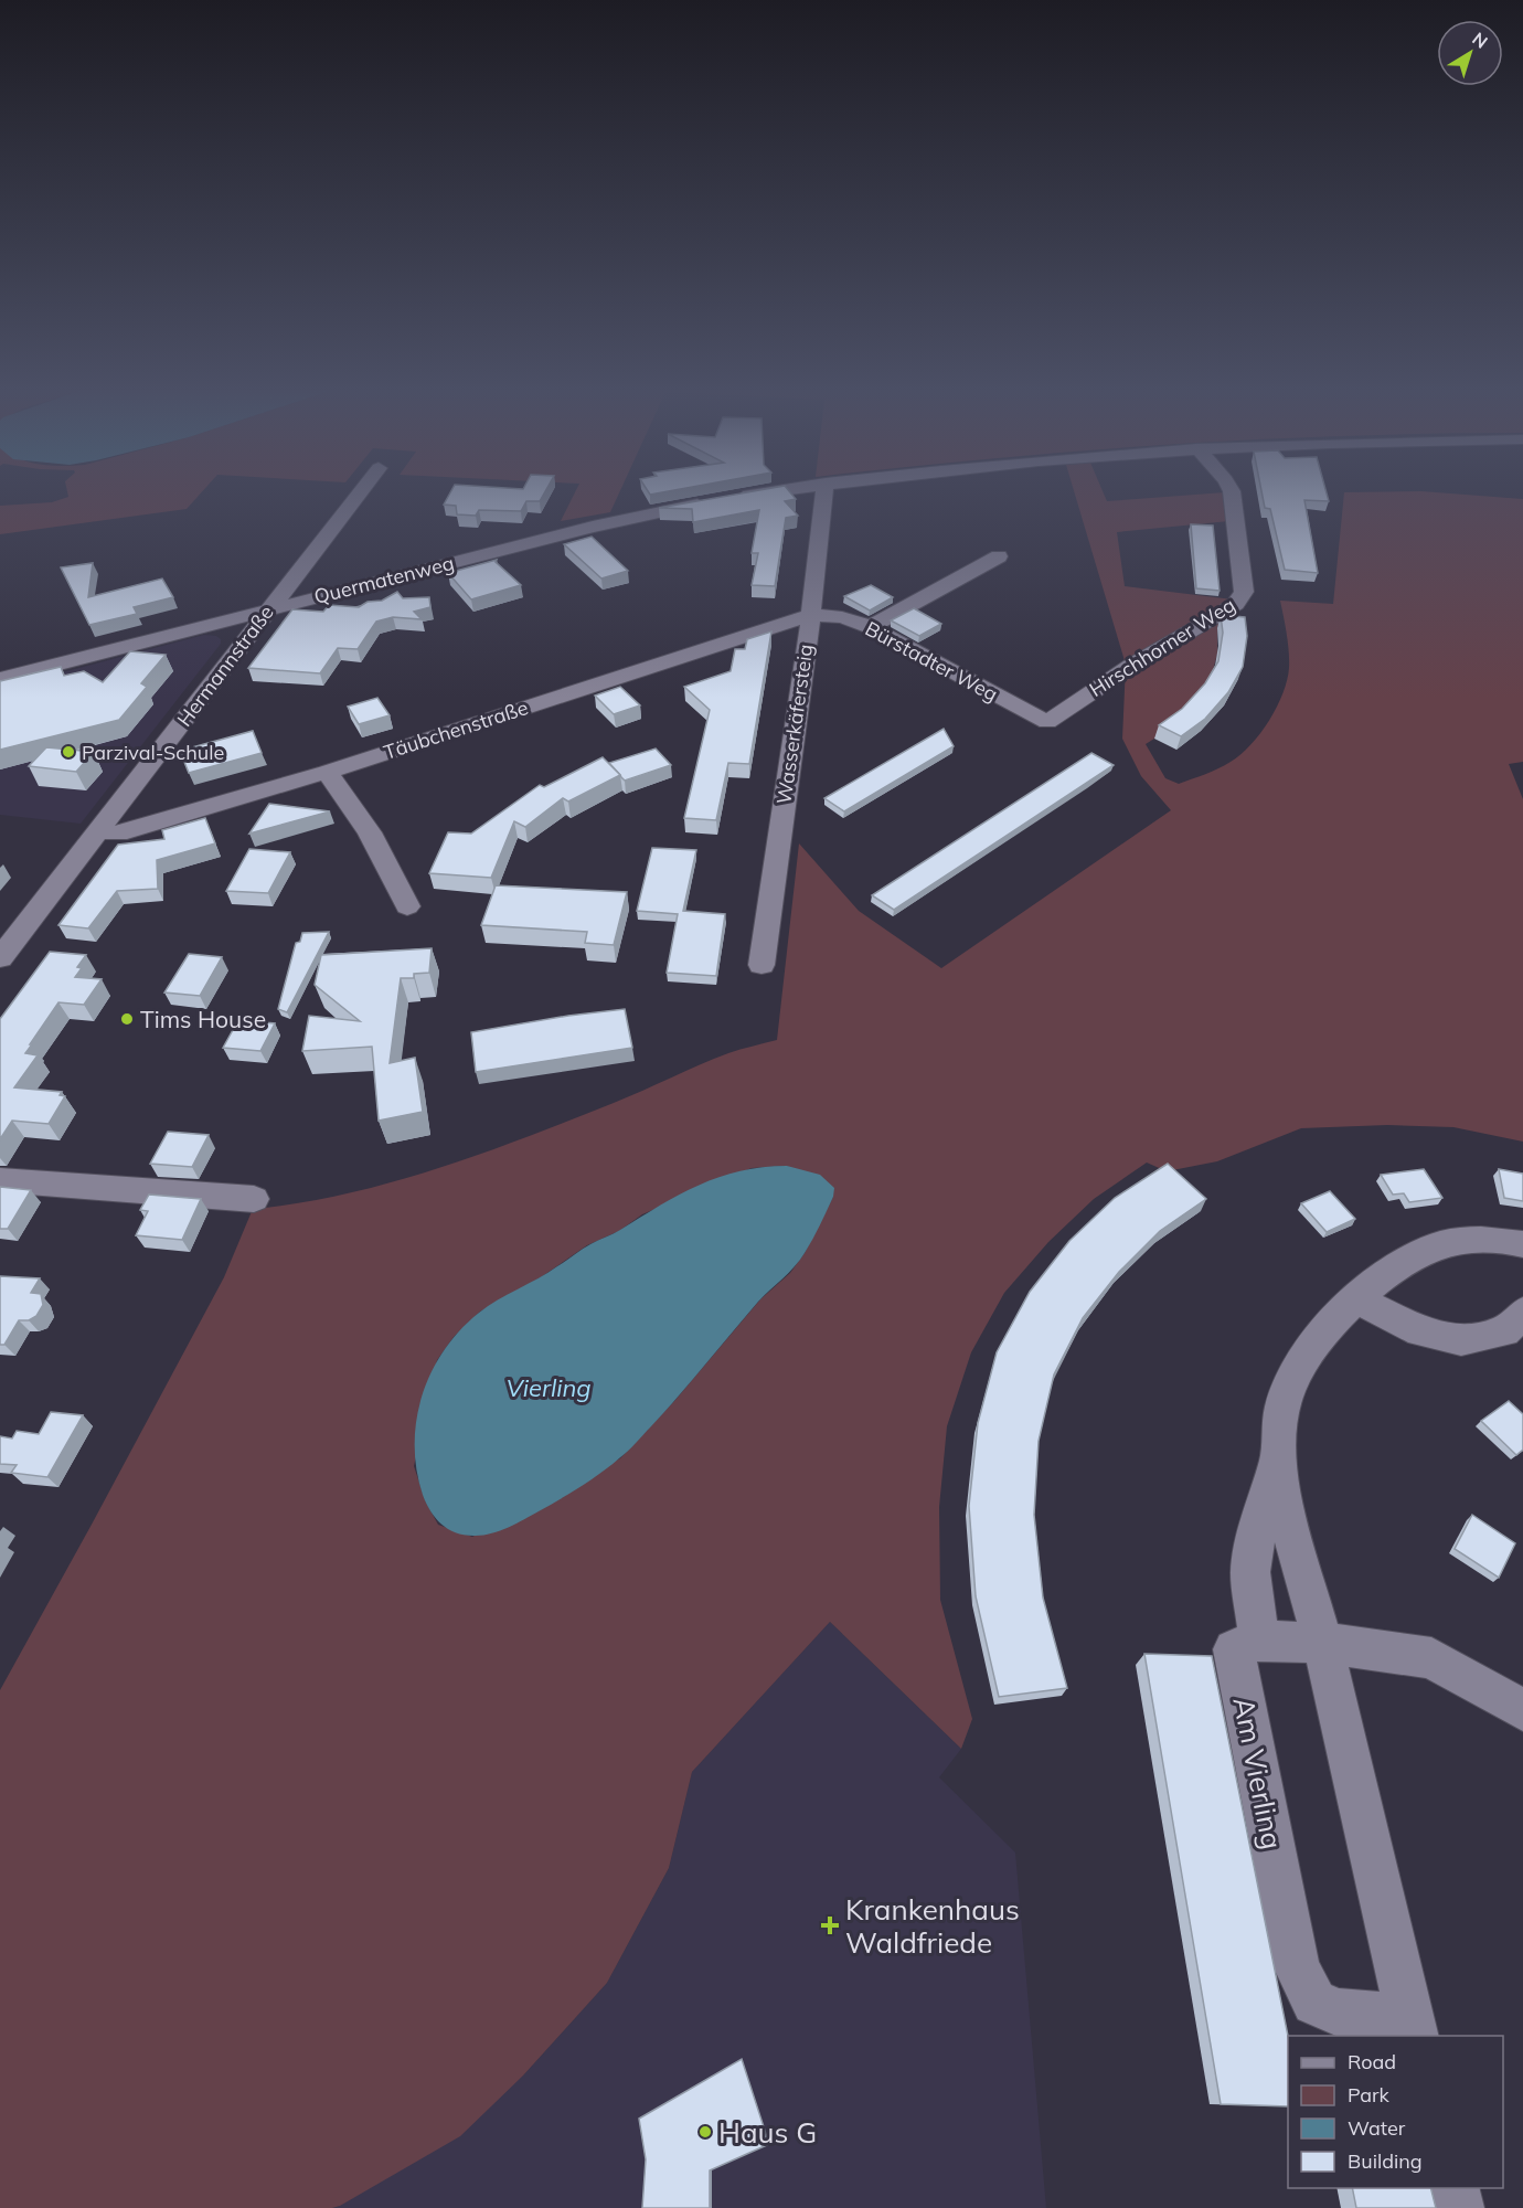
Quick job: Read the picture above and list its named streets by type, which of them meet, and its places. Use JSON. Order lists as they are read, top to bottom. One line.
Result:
{"streets":{"street":["Quermatenweg","Hirschhorner Weg","Bürstadter Weg","Hermannstraße","Wasserkäfersteig","Täubchenstraße","Am Vierling"]},"crossings":[["Quermatenweg","Hermannstraße"],["Hirschhorner Weg","Bürstadter Weg"],["Bürstadter Weg","Wasserkäfersteig"],["Bürstadter Weg","Täubchenstraße"],["Hermannstraße","Täubchenstraße"],["Wasserkäfersteig","Täubchenstraße"]],"water":["Vierling"],"places":{"other":["Parzival-Schule","Tims House","Haus G"],"health":["Krankenhaus Waldfriede"]},"legend":["Road","Park","Water","Building"],"north":"top right"}
